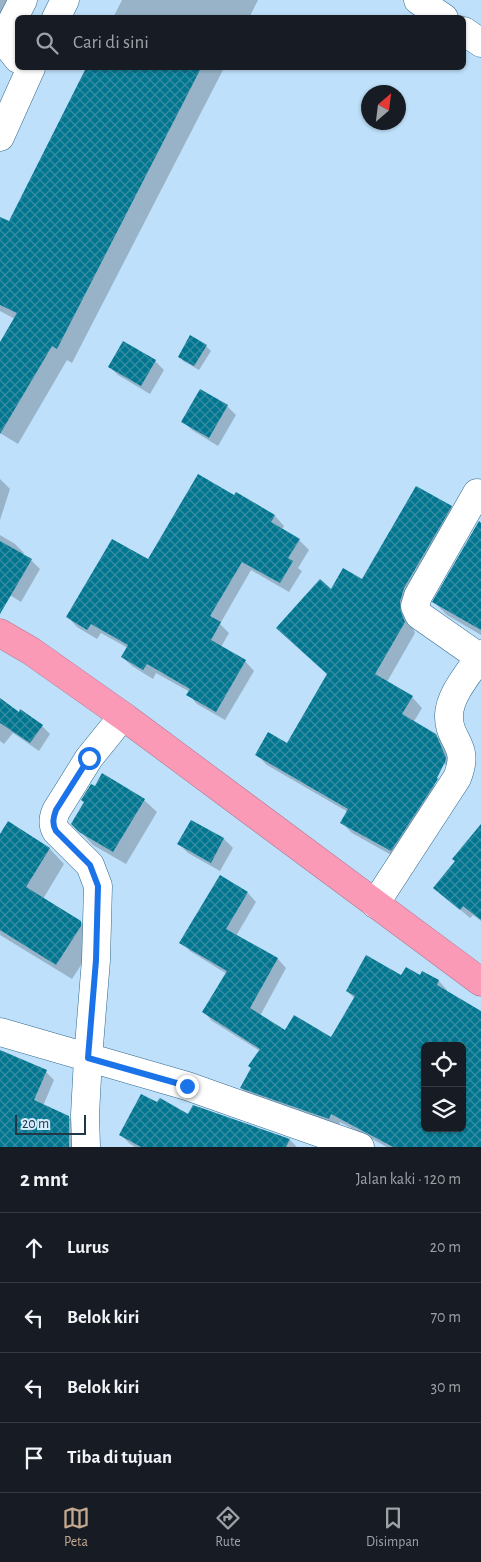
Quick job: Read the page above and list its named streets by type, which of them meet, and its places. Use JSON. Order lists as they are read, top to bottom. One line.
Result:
{"scale_bar":"20 m","north":"top right","page":{"search":"Cari di sini","scale":"20 m","heading":["2 mnt","Jalan kaki · 120 m"],"list":[["Lurus","20 m"],["Belok kiri","70 m"],["Belok kiri","30 m"],"Tiba di tujuan"],"nav":["Peta","Rute","Disimpan"]}}
